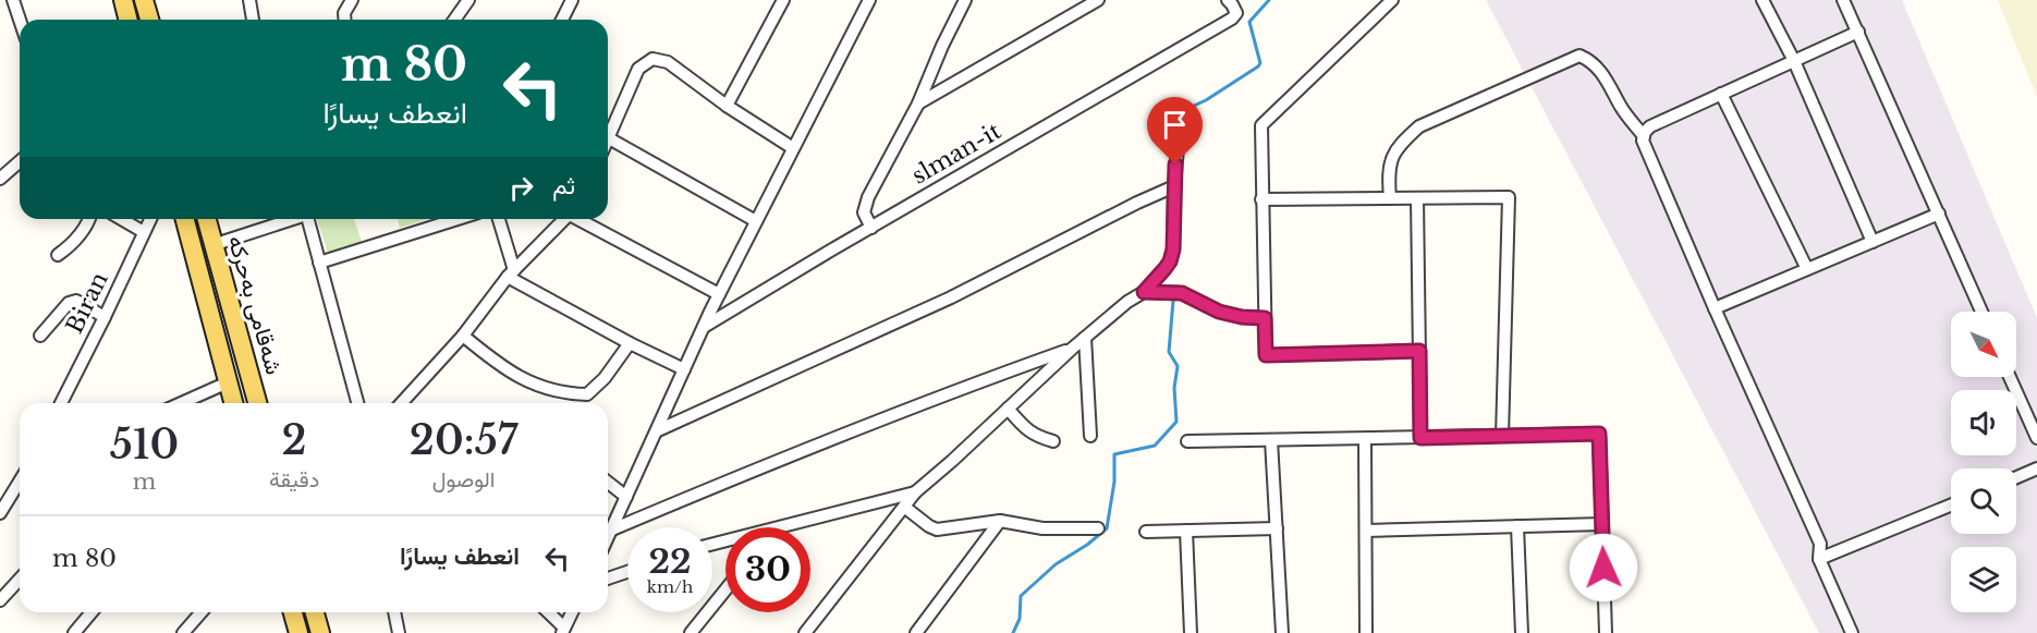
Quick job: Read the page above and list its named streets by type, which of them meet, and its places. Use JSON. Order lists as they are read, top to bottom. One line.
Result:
{"streets":{"main road":["شەقامی بەحرکە"],"street":["slman-it","Biran"]},"north":"bottom right","page":{"turn":["80 m","انعطف يسارًا"],"then":"ثم","eta":["20:57","الوصول","2","دقيقة","510","m"],"list":[{"name":"انعطف يسارًا","value":"80 m"}],"speed":"22 km/h","limit":"30"}}
